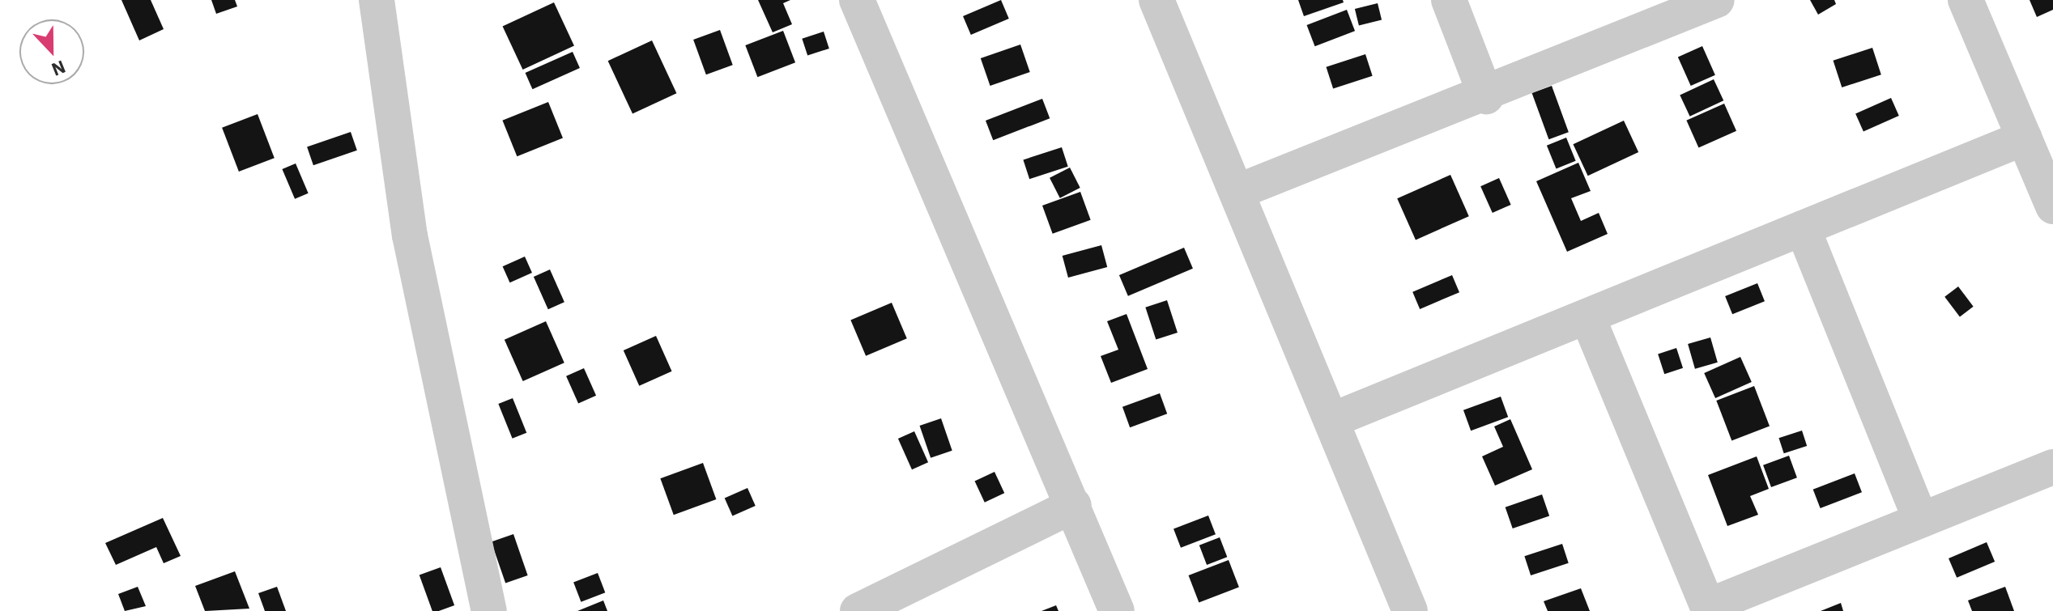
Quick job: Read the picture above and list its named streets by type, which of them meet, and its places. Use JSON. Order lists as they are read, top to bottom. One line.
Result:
{"north":"bottom"}
